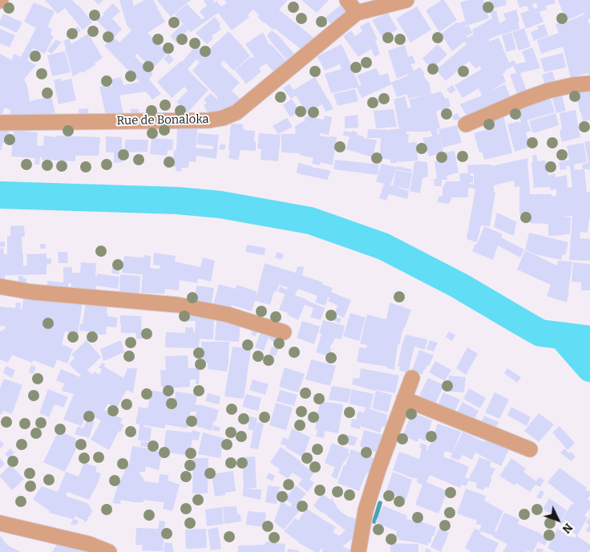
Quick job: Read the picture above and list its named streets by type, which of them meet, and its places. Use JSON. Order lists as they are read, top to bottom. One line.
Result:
{"streets":{"street":["Rue de Bonaloka"]},"north":"bottom right"}
